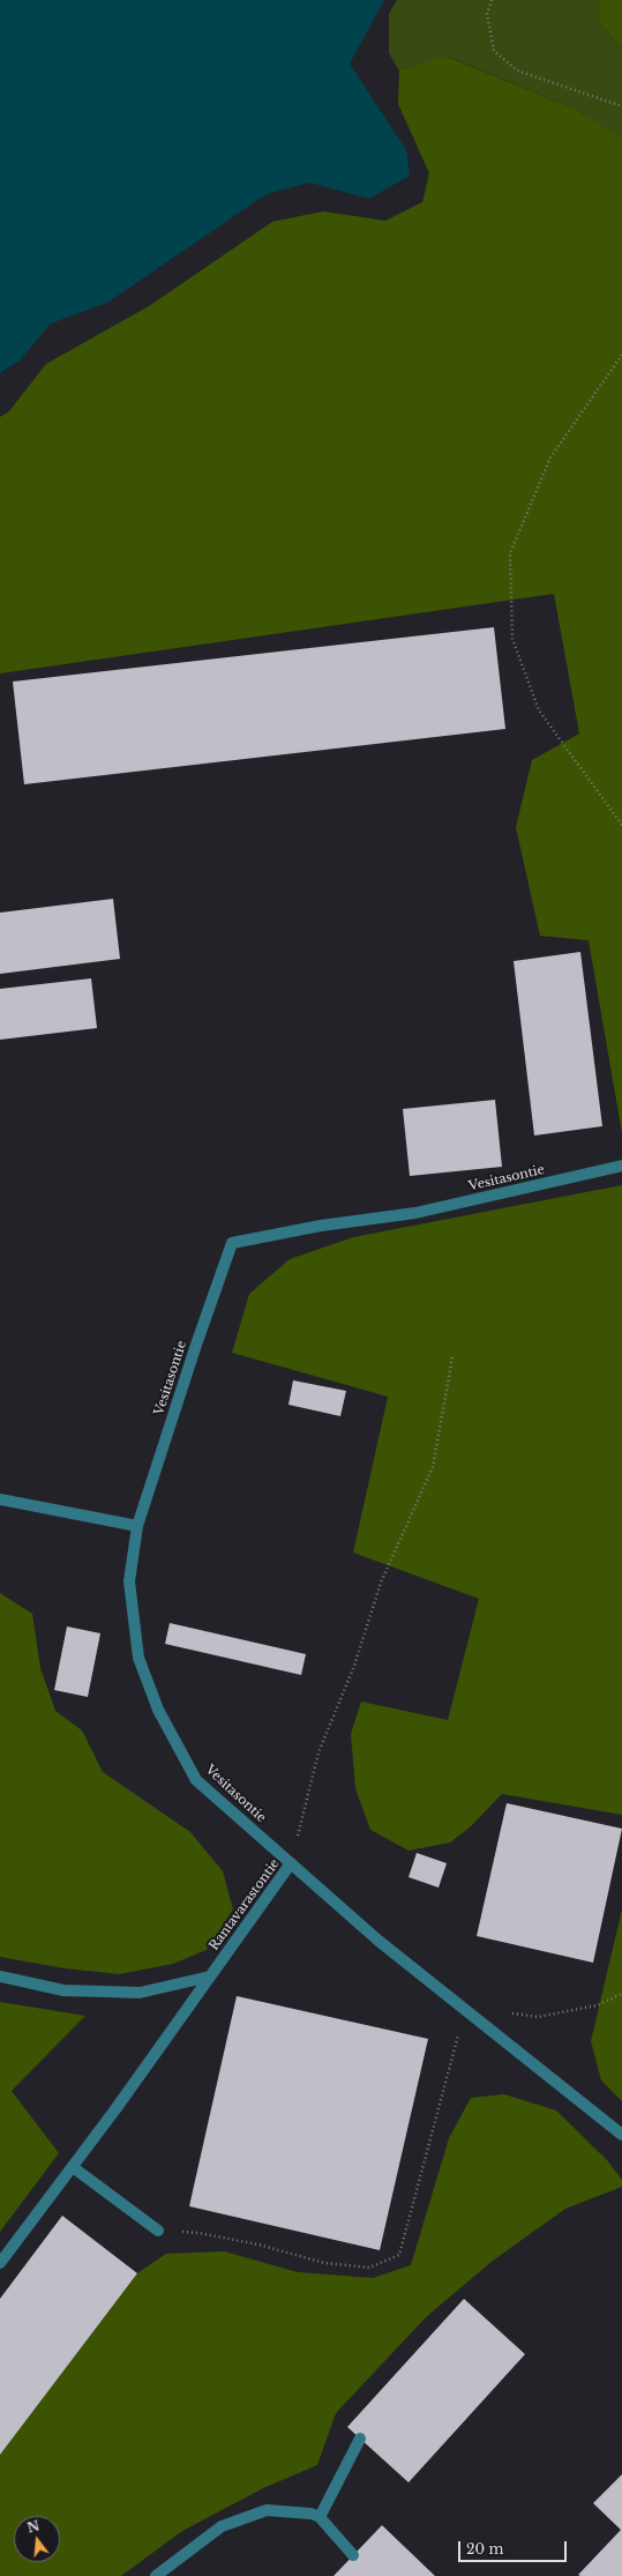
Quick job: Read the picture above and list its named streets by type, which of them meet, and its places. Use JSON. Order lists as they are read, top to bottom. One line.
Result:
{"streets":{"street":["Vesitasontie","Rantavarastontie"]},"crossings":[["Vesitasontie","Rantavarastontie"]],"scale_bar":"20 m","north":"top"}
